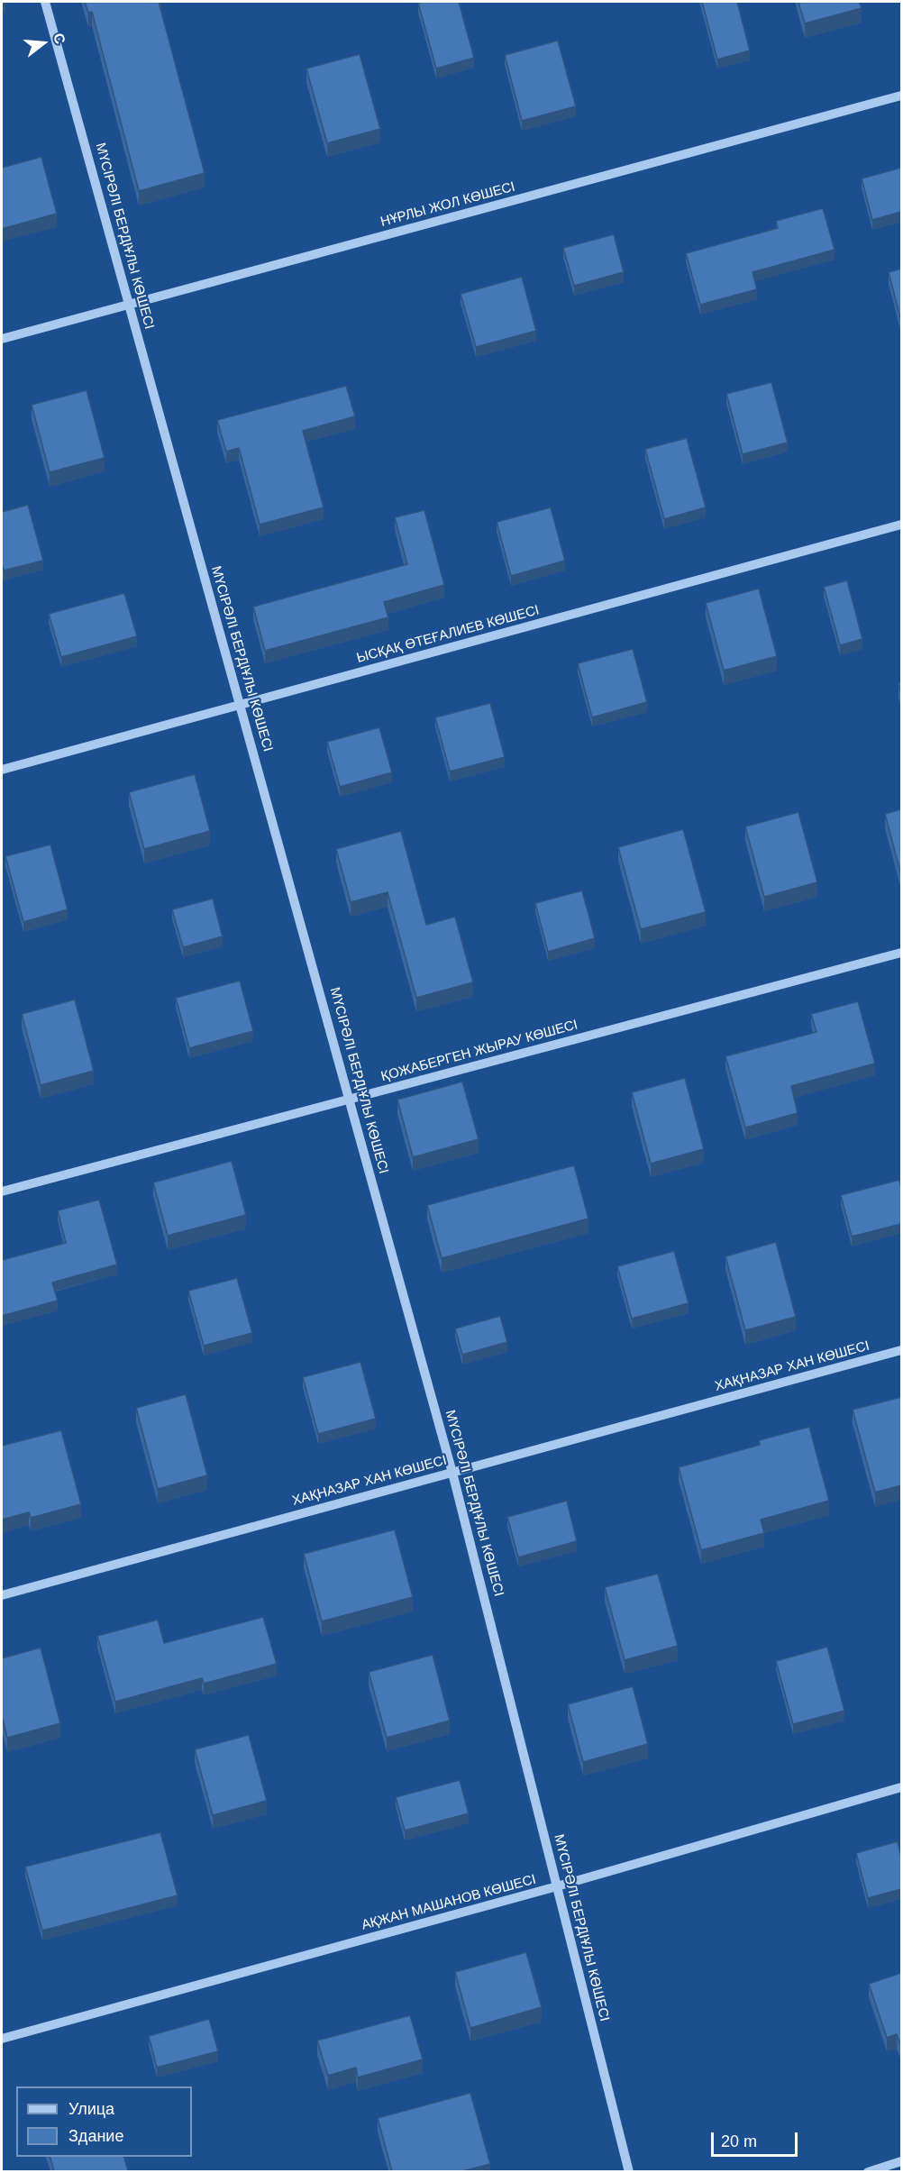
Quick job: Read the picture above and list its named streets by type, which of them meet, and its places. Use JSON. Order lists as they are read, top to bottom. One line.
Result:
{"streets":{"street":["НҰРЛЫ ЖОЛ КӨШЕСІ","МҮСІРӘЛІ БЕРДІҰЛЫ КӨШЕСІ","ЫСҚАҚ ӨТЕҒАЛИЕВ КӨШЕСІ","ҚОЖАБЕРГЕН ЖЫРАУ КӨШЕСІ","ХАҚНАЗАР ХАН КӨШЕСІ","АҚЖАН МАШАНОВ КӨШЕСІ"]},"crossings":[["НҰРЛЫ ЖОЛ КӨШЕСІ","МҮСІРӘЛІ БЕРДІҰЛЫ КӨШЕСІ"],["МҮСІРӘЛІ БЕРДІҰЛЫ КӨШЕСІ","ЫСҚАҚ ӨТЕҒАЛИЕВ КӨШЕСІ"],["МҮСІРӘЛІ БЕРДІҰЛЫ КӨШЕСІ","ҚОЖАБЕРГЕН ЖЫРАУ КӨШЕСІ"],["МҮСІРӘЛІ БЕРДІҰЛЫ КӨШЕСІ","ХАҚНАЗАР ХАН КӨШЕСІ"],["МҮСІРӘЛІ БЕРДІҰЛЫ КӨШЕСІ","АҚЖАН МАШАНОВ КӨШЕСІ"]],"legend":["Улица","Здание"],"scale_bar":"20 m","north":"right"}
